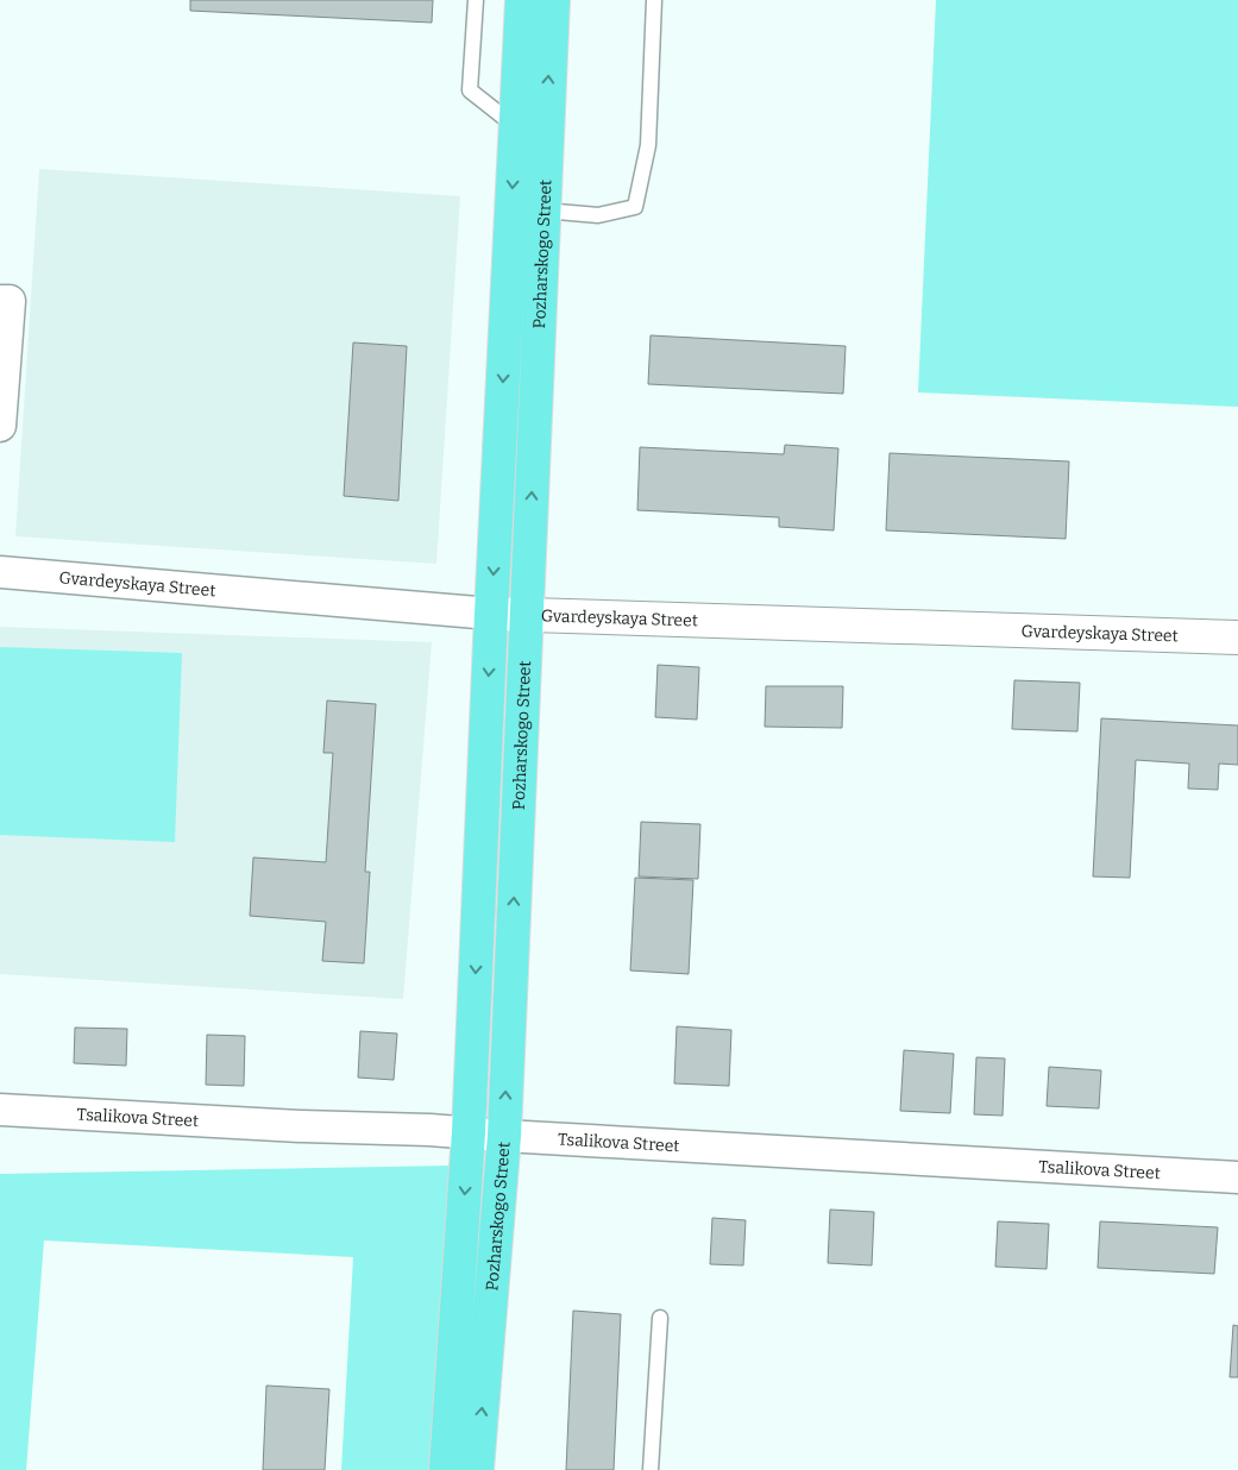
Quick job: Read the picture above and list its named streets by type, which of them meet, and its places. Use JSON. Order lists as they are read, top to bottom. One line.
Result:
{"streets":{"main road":["Pozharskogo Street"],"street":["Gvardeyskaya Street","Tsalikova Street"]},"crossings":[["Pozharskogo Street","Gvardeyskaya Street"],["Pozharskogo Street","Tsalikova Street"]]}
